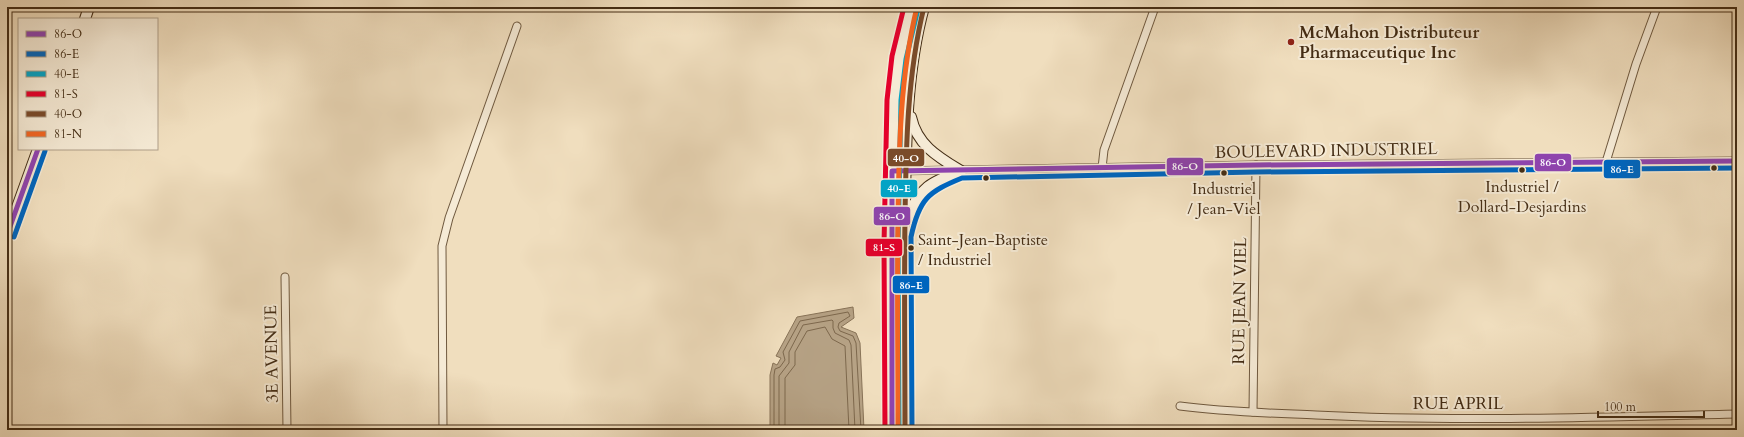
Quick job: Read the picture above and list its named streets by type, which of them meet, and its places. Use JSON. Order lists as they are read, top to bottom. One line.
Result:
{"streets":{"street":["BOULEVARD INDUSTRIEL","RUE JEAN VIEL","3E AVENUE","RUE APRIL"]},"crossings":[["BOULEVARD INDUSTRIEL","RUE JEAN VIEL"],["RUE JEAN VIEL","RUE APRIL"]],"places":["McMahon Distributeur Pharmaceutique Inc","Industriel / Dollard-Desjardins","Industriel / Jean-Viel","Saint-Jean-Baptiste / Industriel"],"lines":["transit line 81-S","transit line 40-O","transit line 81-N","transit line 40-E","transit line 86-O","transit line 86-E"],"legend":["86-O","86-E","40-E","81-S","40-O","81-N"],"scale_bar":"100 m"}
